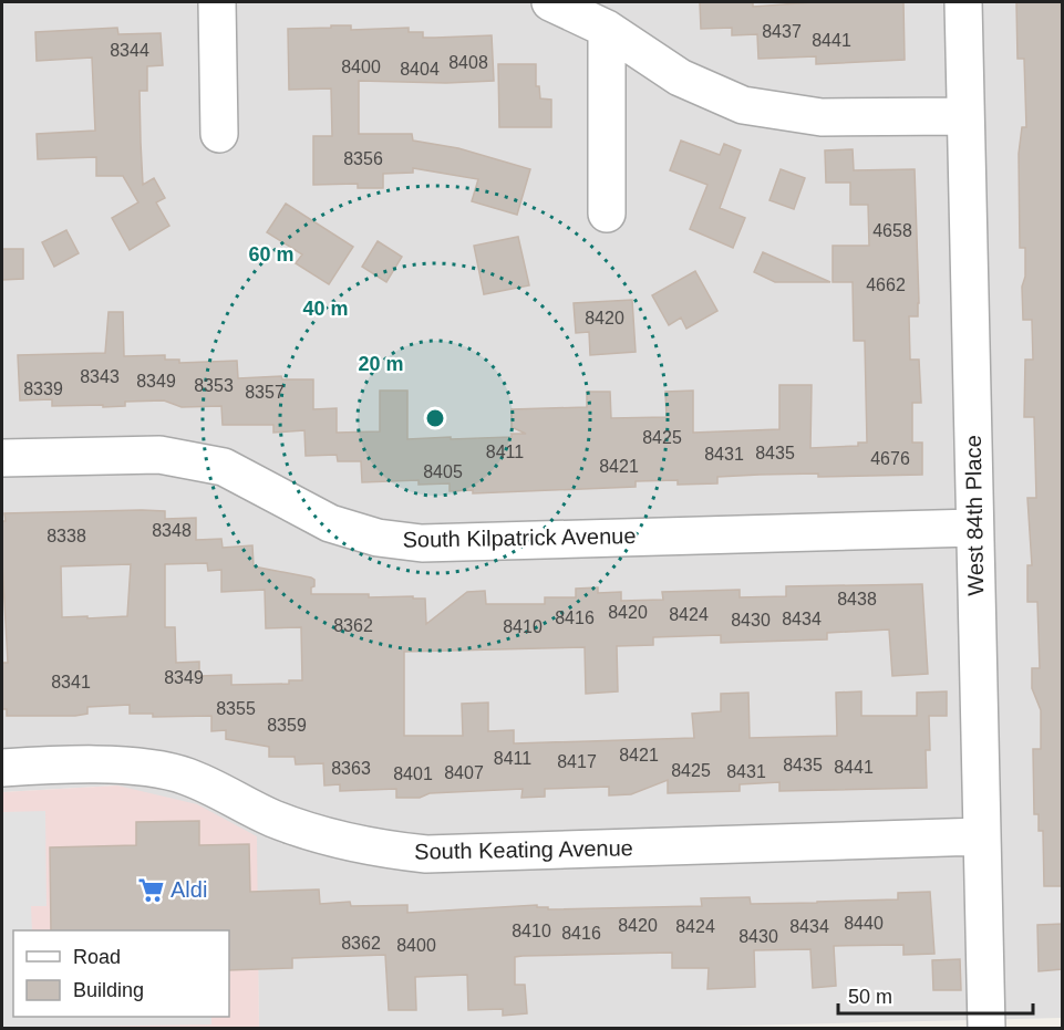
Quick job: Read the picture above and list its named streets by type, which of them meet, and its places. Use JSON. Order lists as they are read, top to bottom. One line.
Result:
{"streets":{"street":["West 84th Place","South Kilpatrick Avenue","South Keating Avenue"]},"crossings":[["West 84th Place","South Kilpatrick Avenue"],["West 84th Place","South Keating Avenue"]],"places":{"supermarket":["Aldi"]},"house_numbers":["8437","8441","8344","8408","8400","8404","8356","4658","4662","8420","8343","8349","8353","8339","8357","8425","8411","8435","8431","4676","8421","8405","8348","8338","8438","8420","8424","8416","8434","8430","8362","8410","8349","8341","8355","8359","8421","8411","8417","8435","8441","8363","8425","8431","8407","8401","8440","8420","8424","8434","8410","8416","8430","8362","8400"],"legend":["Road","Building"],"scale_bar":"50 m","rings":["60 m","40 m","20 m"]}
